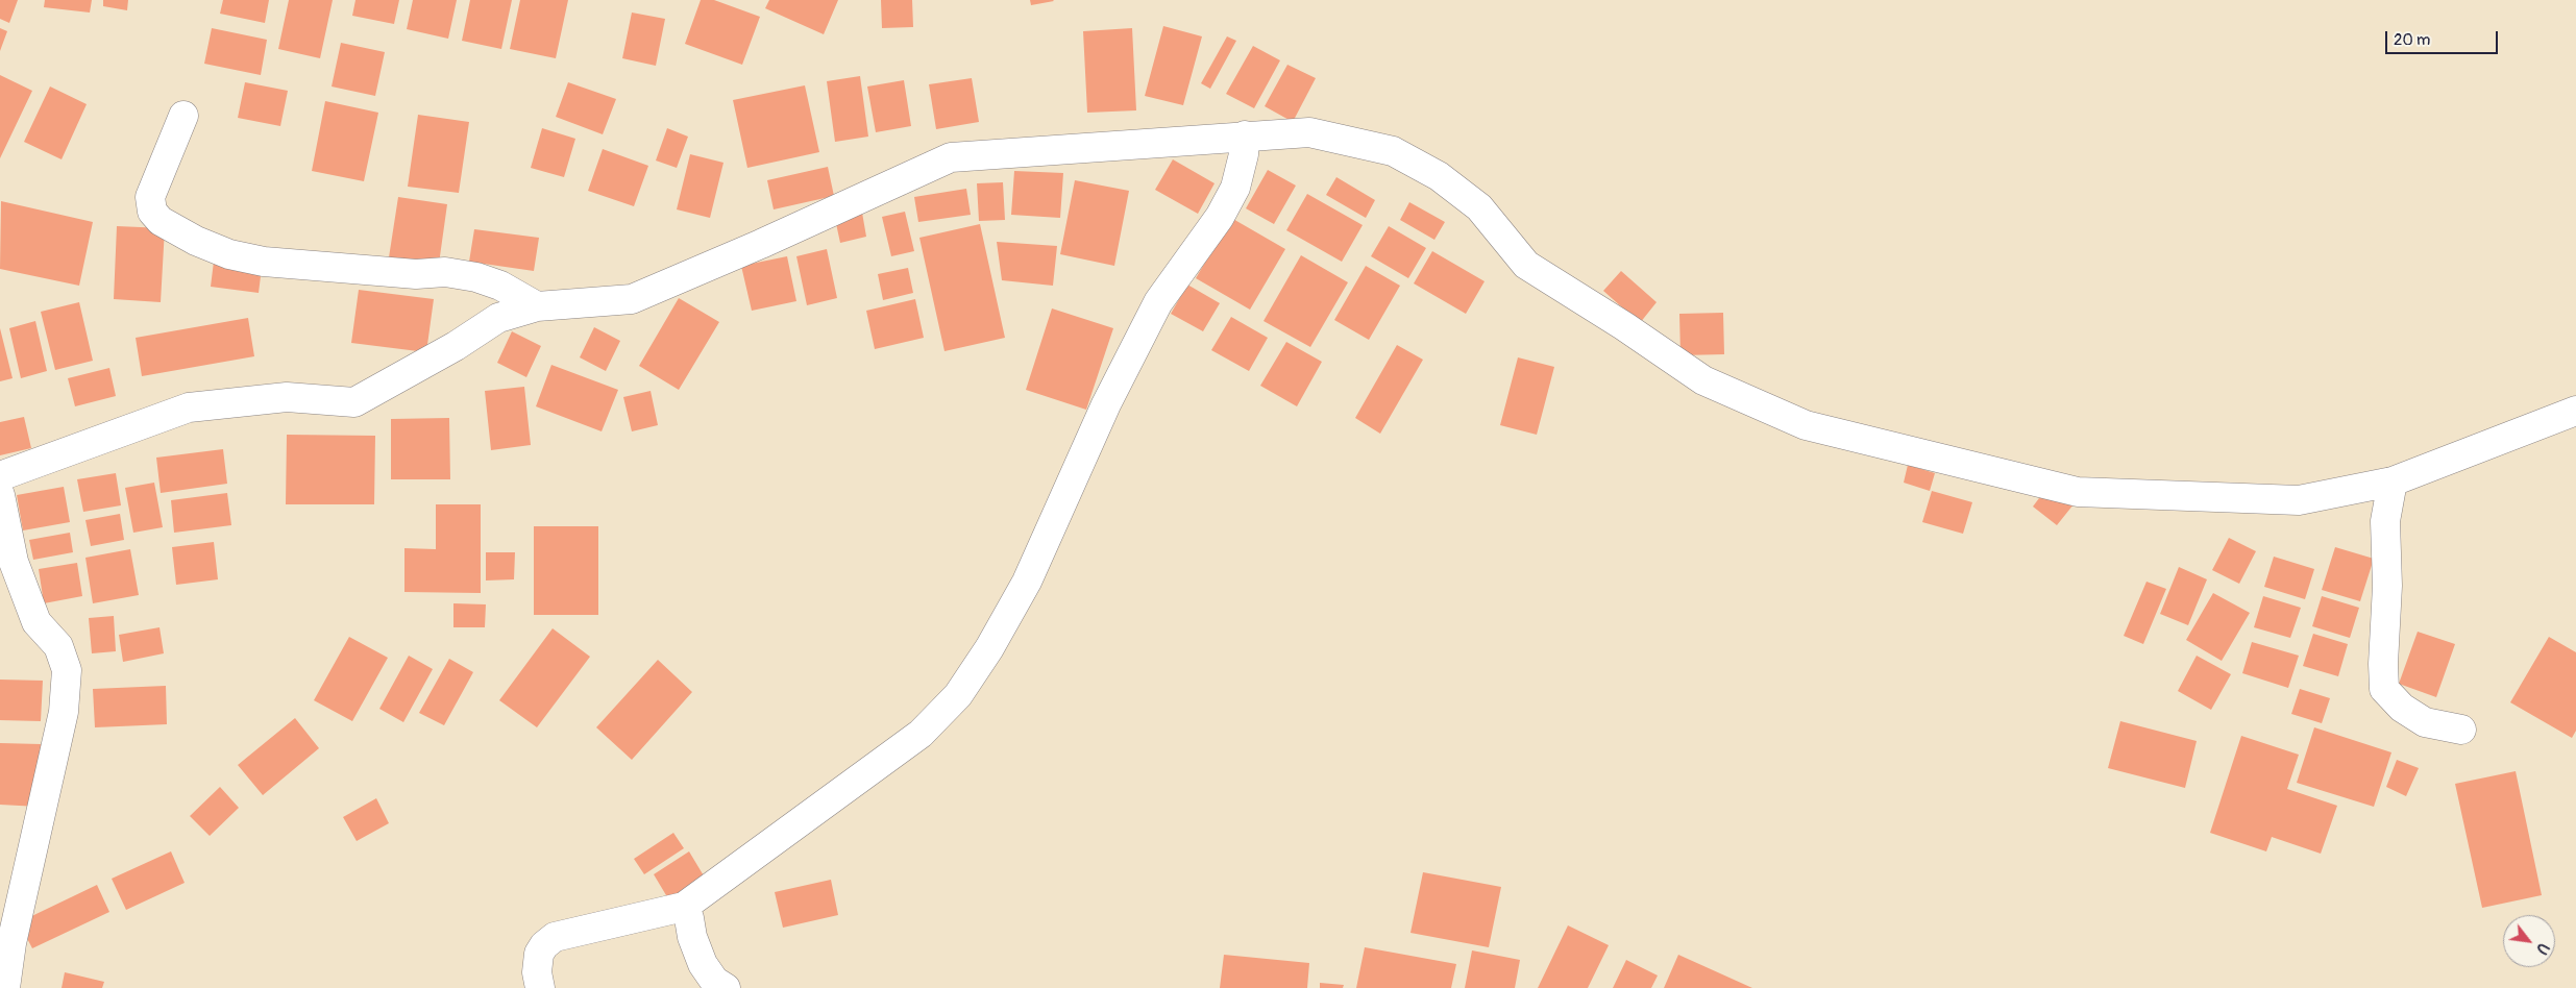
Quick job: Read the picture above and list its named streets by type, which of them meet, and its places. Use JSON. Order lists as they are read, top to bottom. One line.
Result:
{"scale_bar":"20 m","north":"bottom right"}
